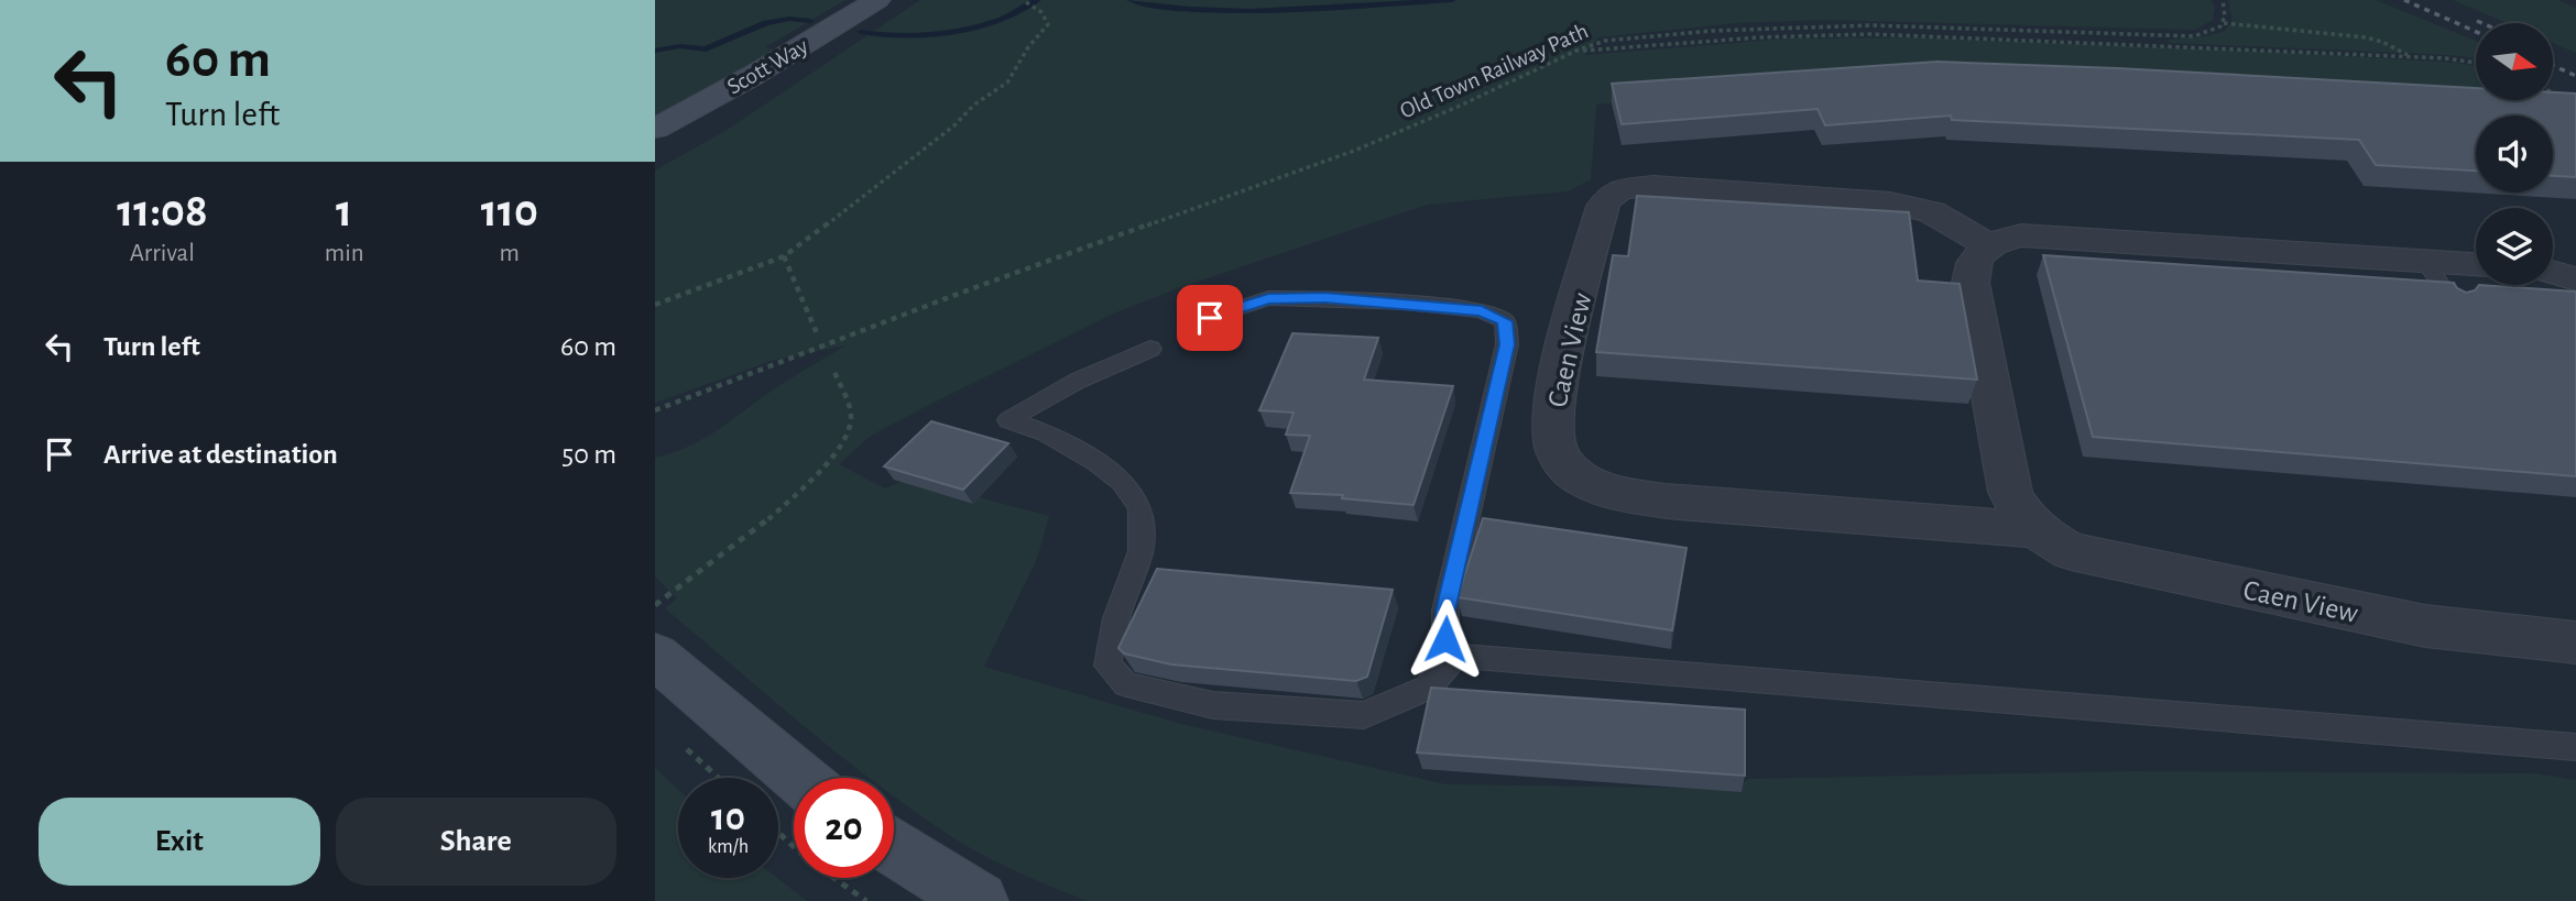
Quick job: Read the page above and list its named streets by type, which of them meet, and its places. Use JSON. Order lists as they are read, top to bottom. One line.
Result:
{"streets":{"street":["Scott Way","Caen View"],"path":["Old Town Railway Path"]},"north":"right","page":{"turn":["60 m","Turn left"],"eta":["11:08","Arrival","1","min","110","m"],"list":[{"name":"Turn left","value":"60 m"},{"name":"Arrive at destination","value":"50 m"}],"speed":"10 km/h","limit":"20","buttons":["Exit","Share"]}}
